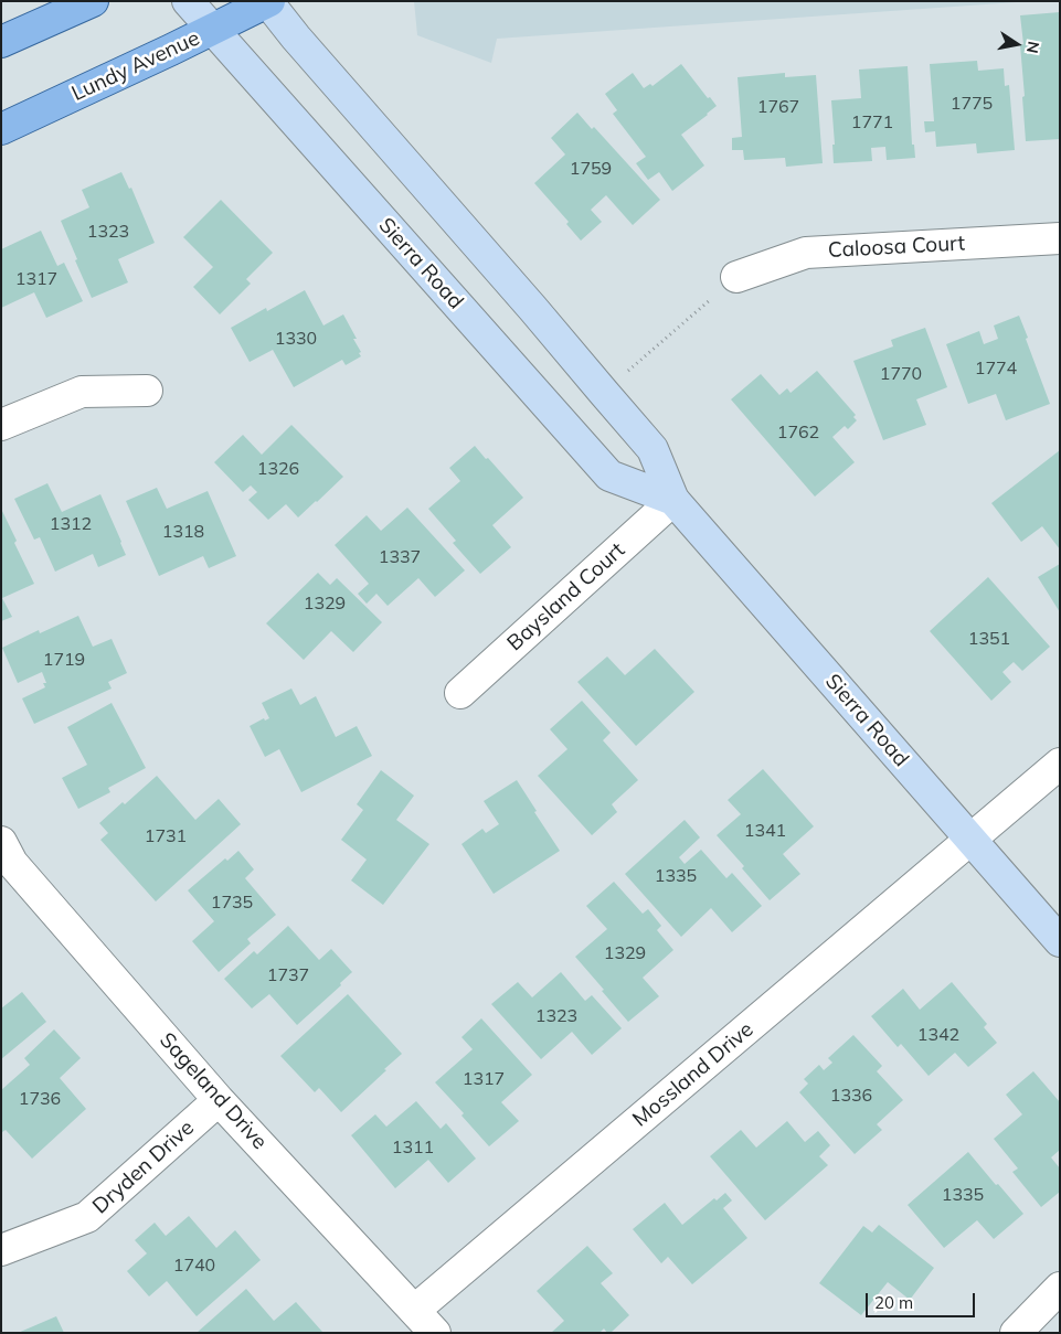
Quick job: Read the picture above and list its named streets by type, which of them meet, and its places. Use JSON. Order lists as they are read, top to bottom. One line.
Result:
{"streets":{"main road":["Lundy Avenue","Sierra Road"],"street":["Caloosa Court","Baysland Court","Mossland Drive","Sageland Drive","Dryden Drive"]},"crossings":[["Lundy Avenue","Sierra Road"],["Sierra Road","Baysland Court"],["Sierra Road","Mossland Drive"],["Mossland Drive","Sageland Drive"],["Sageland Drive","Dryden Drive"]],"house_numbers":["1775","1767","1771","1759","1323","1317","1330","1774","1770","1762","1326","1312","1318","1337","1329","1351","1719","1341","1731","1335","1735","1329","1737","1323","1342","1317","1336","1736","1311","1335","1740"],"scale_bar":"20 m","north":"right"}
